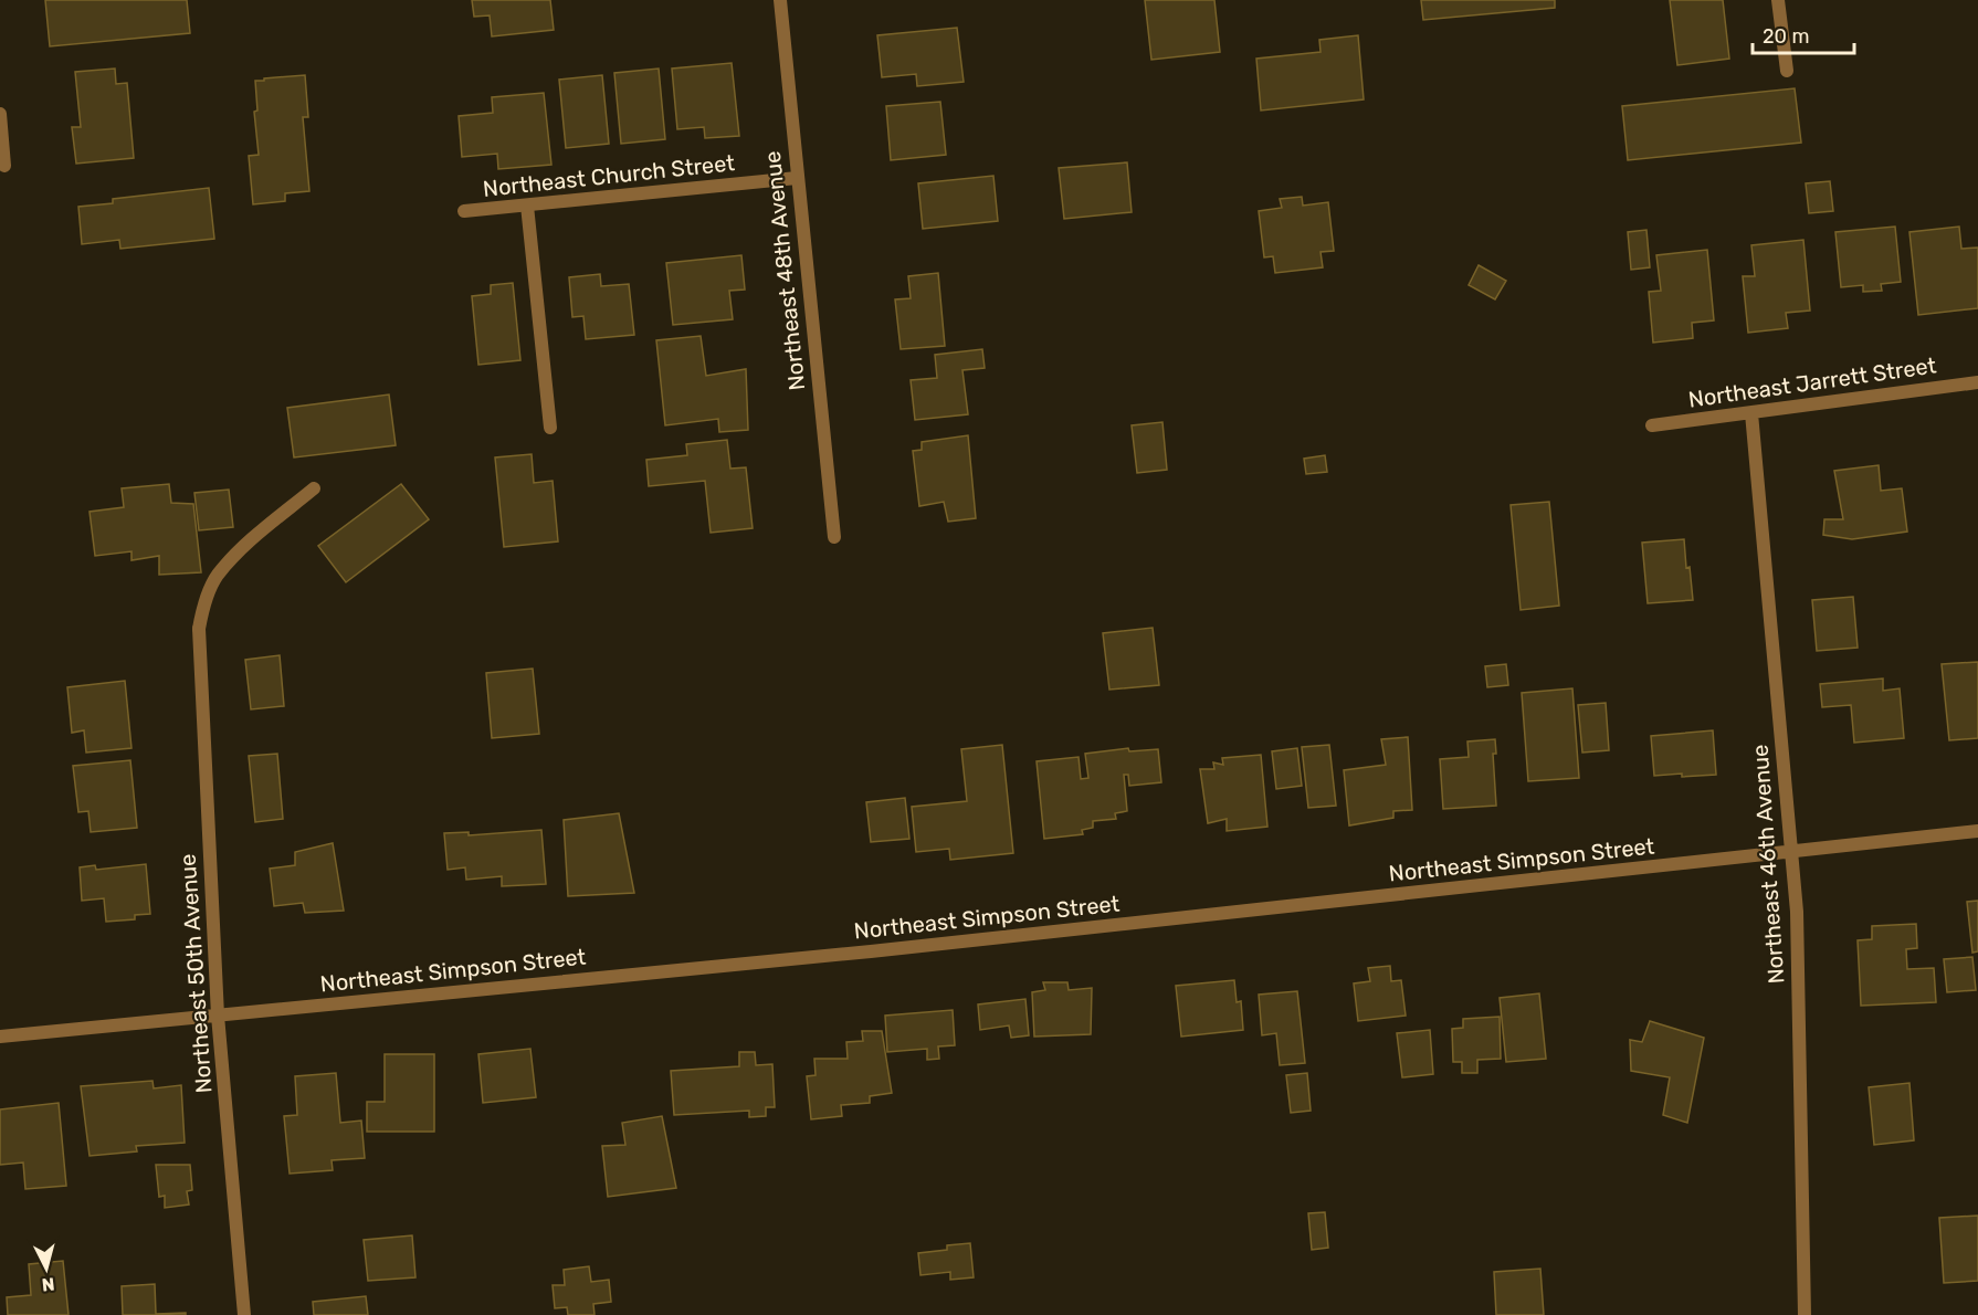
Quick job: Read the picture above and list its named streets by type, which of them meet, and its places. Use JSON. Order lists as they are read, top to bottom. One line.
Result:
{"streets":{"street":["Northeast Church Street","Northeast 48th Avenue","Northeast Jarrett Street","Northeast Simpson Street","Northeast 46th Avenue","Northeast 50th Avenue"]},"crossings":[["Northeast Church Street","Northeast 48th Avenue"],["Northeast Jarrett Street","Northeast 46th Avenue"],["Northeast Simpson Street","Northeast 46th Avenue"],["Northeast Simpson Street","Northeast 50th Avenue"]],"scale_bar":"20 m","north":"bottom"}
